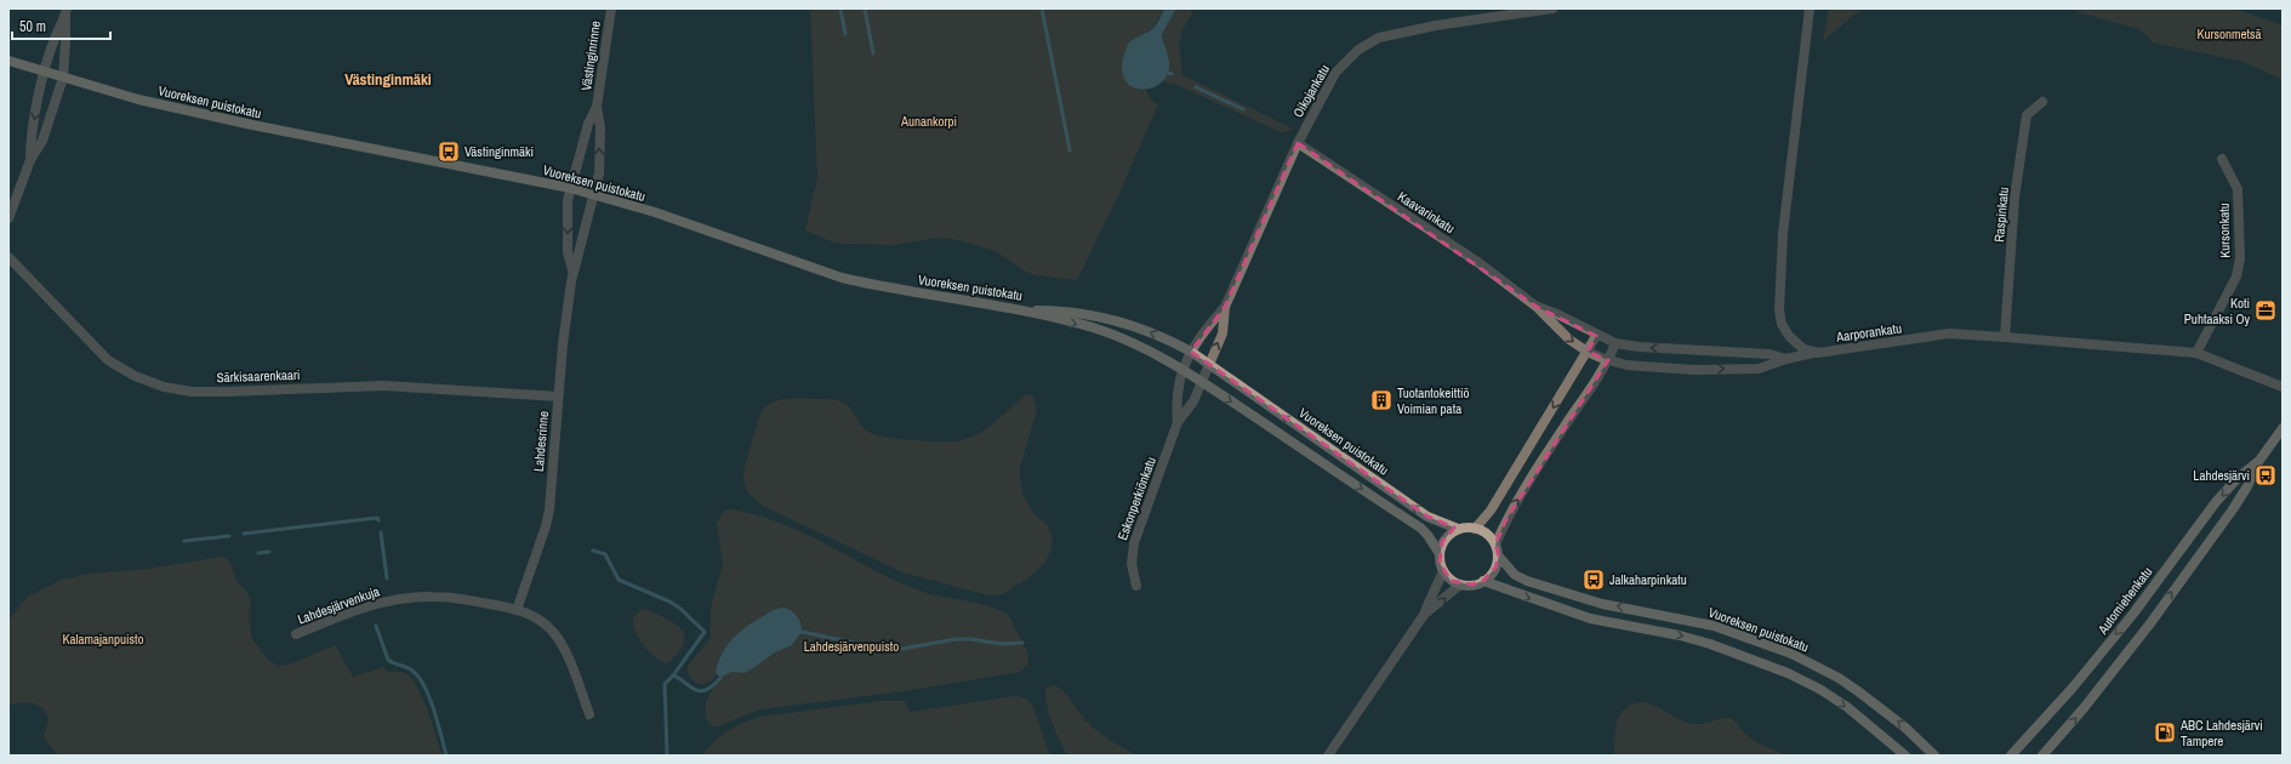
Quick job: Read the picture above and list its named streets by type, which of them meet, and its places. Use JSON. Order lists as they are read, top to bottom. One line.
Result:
{"streets":{"main road":["Vuoreksen puistokatu","Automiehenkatu"],"street":["Västinginrinne","Oikojankatu","Kaavarinkatu","Raspinkatu","Kursonkatu","Aarporankatu","Särkisaarenkaari","Lahdesrinne","Eskonperkiönkatu","Lahdesjärvenkuja"]},"crossings":[["Västinginrinne","Vuoreksen puistokatu"],["Västinginrinne","Lahdesrinne"],["Oikojankatu","Vuoreksen puistokatu"],["Oikojankatu","Kaavarinkatu"],["Oikojankatu","Eskonperkiönkatu"],["Vuoreksen puistokatu","Lahdesrinne"],["Vuoreksen puistokatu","Eskonperkiönkatu"],["Kaavarinkatu","Aarporankatu"],["Raspinkatu","Aarporankatu"],["Kursonkatu","Aarporankatu"],["Särkisaarenkaari","Lahdesrinne"],["Lahdesrinne","Lahdesjärvenkuja"]],"districts":["Västinginmäki"],"parks":["Kursonmetsä","Aunankorpi","Kalamajanpuisto","Lahdesjärvenpuisto"],"places":{"bus stop":["Västinginmäki","Lahdesjärvi","Jalkaharpinkatu"],"office":["Koti Puhtaaksi Oy"],"building":["Tuotantokeittiö Voimian pata"],"fuel station":["ABC Lahdesjärvi Tampere"]},"scale_bar":"50 m"}
